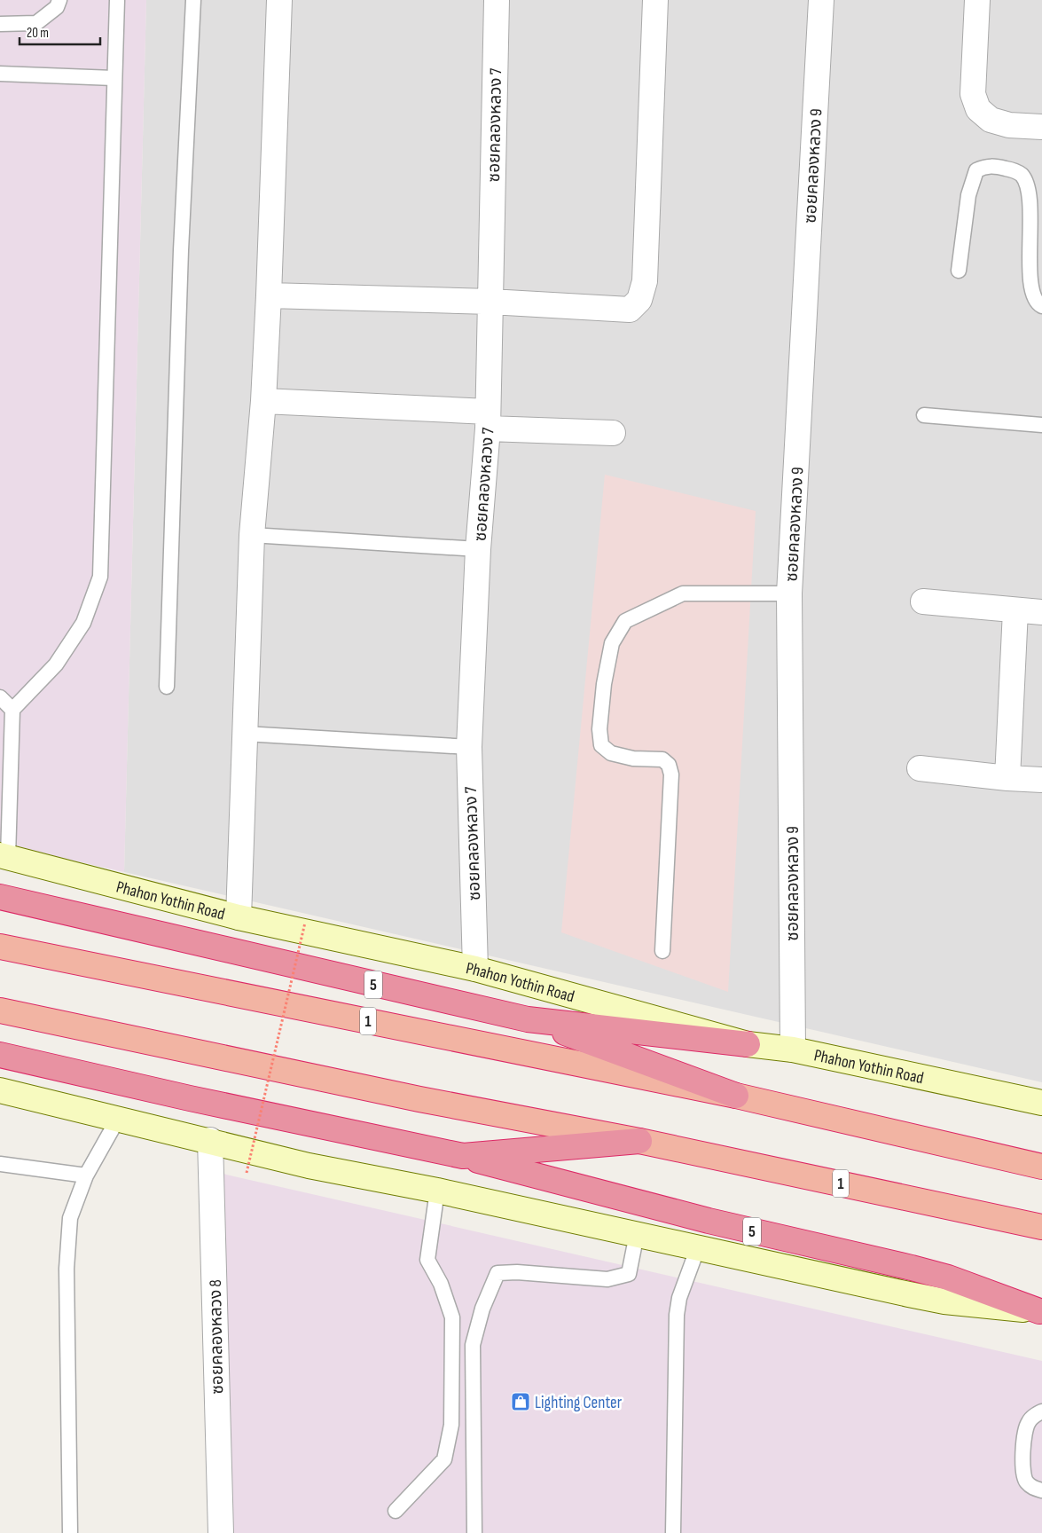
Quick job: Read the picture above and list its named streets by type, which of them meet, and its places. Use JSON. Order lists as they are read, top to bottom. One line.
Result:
{"streets":{"highway":["5","1"],"main road":["Phahon Yothin Road"],"street":["ซอยคลองหลวง 7","ซอยคลองหลวง 9","ซอยคลองหลวง 8"]},"crossings":[["ซอยคลองหลวง 7","Phahon Yothin Road"],["ซอยคลองหลวง 9","Phahon Yothin Road"],["Phahon Yothin Road","5"],["5","1"]],"places":{"shop":["Lighting Center"]},"scale_bar":"20 m"}
